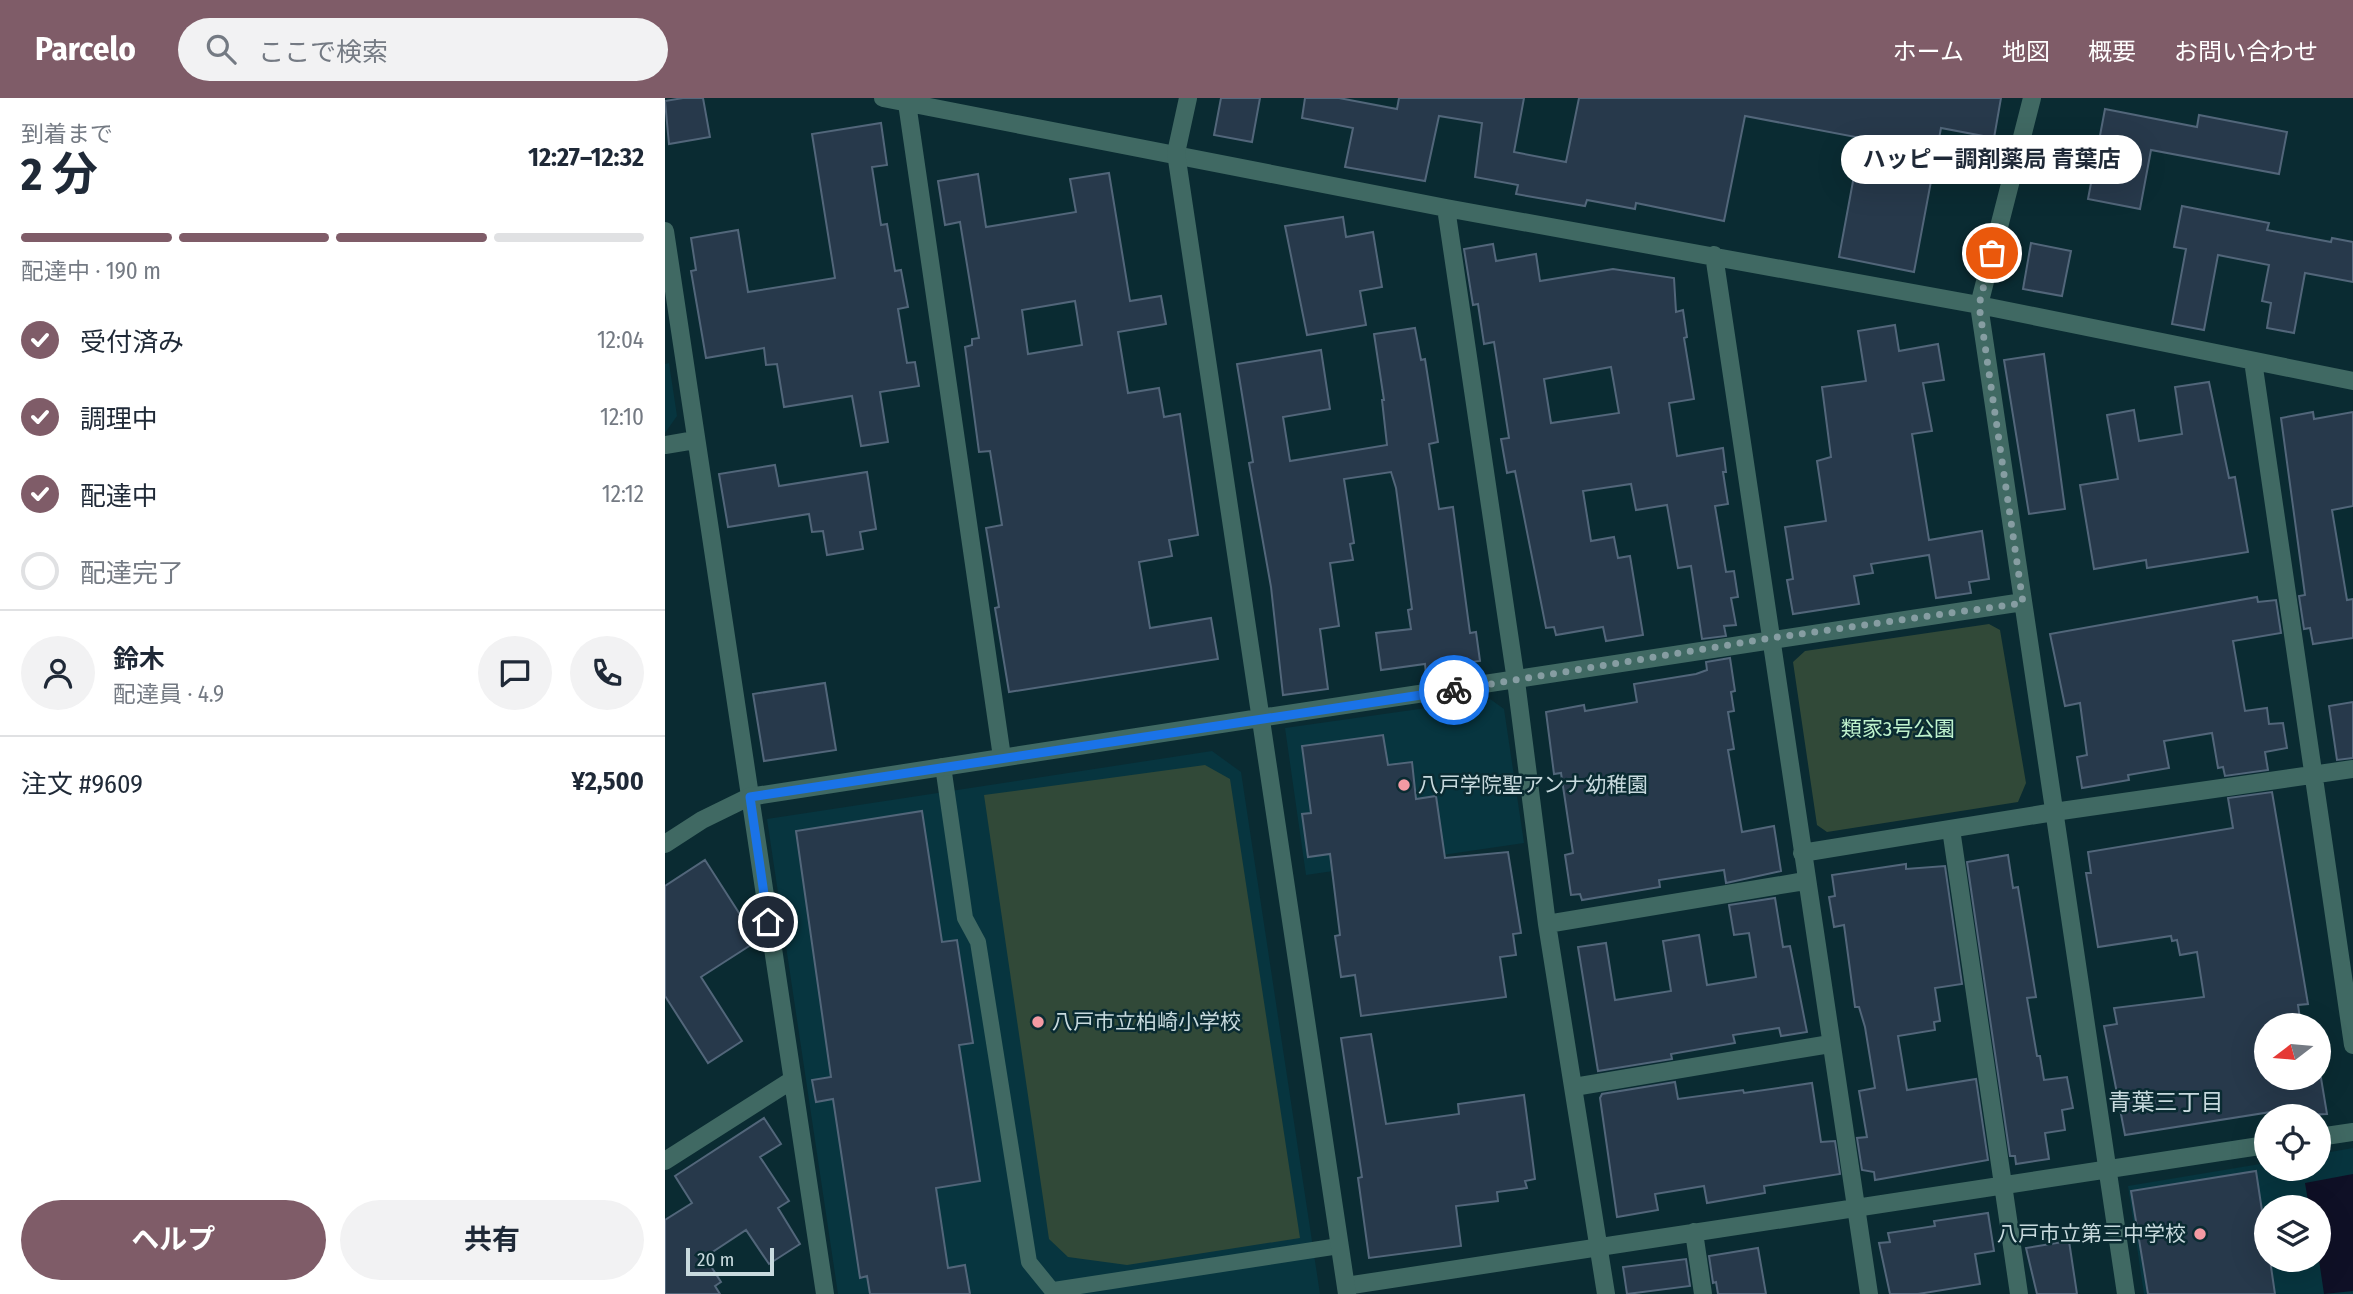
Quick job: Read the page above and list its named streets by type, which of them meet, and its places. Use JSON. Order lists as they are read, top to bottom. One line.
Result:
{"districts":["青葉三丁目"],"parks":["類家3号公園"],"places":["ハッピー調剤薬局 青葉店","八戸学院聖アンナ幼稚園","八戸市立柏崎小学校","八戸市立第三中学校"],"scale_bar":"20 m","north":"left","page":{"header":"Parcelo","search":"ここで検索","nav":["ホーム","地図","概要","お問い合わせ"],"heading":["2 分","到着まで","12:27–12:32"],"panel":["鈴木","配達員 · 4.9","注文 #9609","¥2,500"],"bubble":"ハッピー調剤薬局 青葉店","bar":"配達中 · 190 m","list":[["受付済み","12:04"],["調理中","12:10"],["配達中","12:12"],"配達完了"],"buttons":["ヘルプ","共有"],"scale":"20 m"}}
